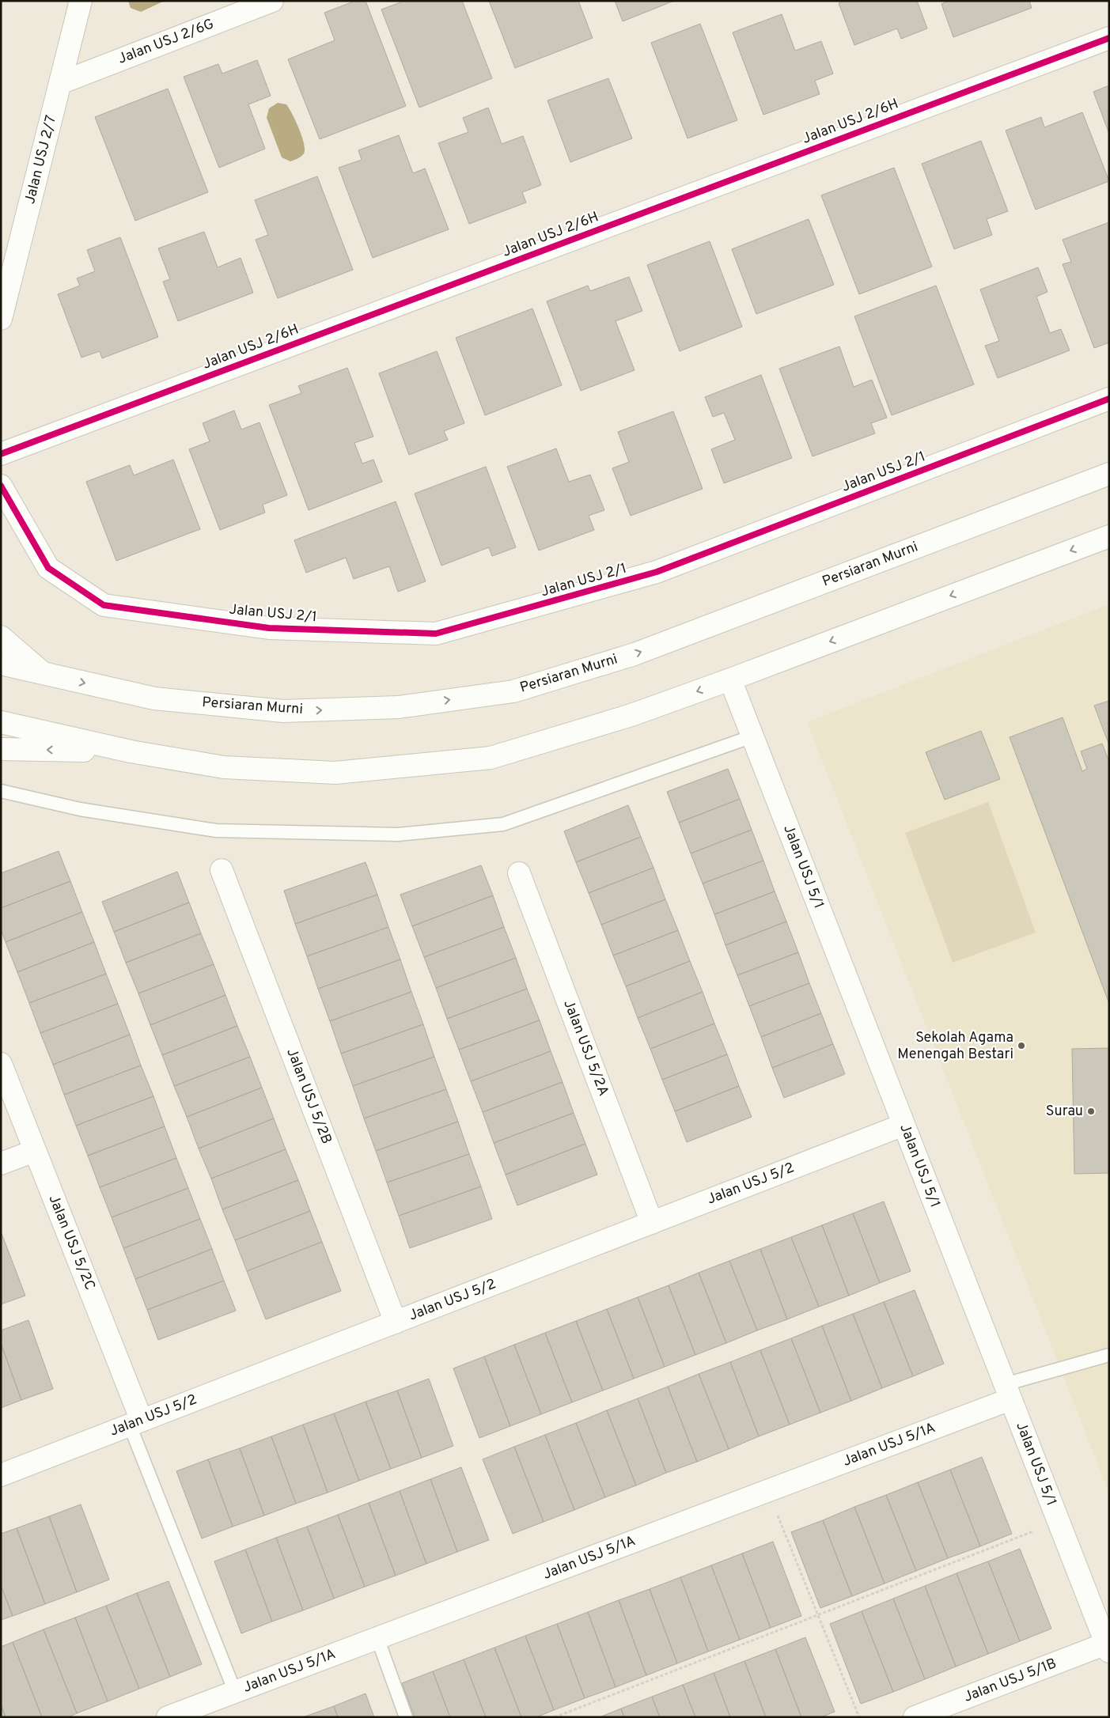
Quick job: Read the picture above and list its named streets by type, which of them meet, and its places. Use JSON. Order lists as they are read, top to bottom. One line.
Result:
{"streets":{"street":["Jalan USJ 2/6G","Jalan USJ 2/6H","Jalan USJ 2/7","Jalan USJ 2/1","Persiaran Murni","Jalan USJ 5/1","Jalan USJ 5/2A","Jalan USJ 5/2B","Jalan USJ 5/2","Jalan USJ 5/2C","Jalan USJ 5/1A","Jalan USJ 5/1B"]},"crossings":[["Jalan USJ 2/6G","Jalan USJ 2/7"],["Jalan USJ 5/1","Jalan USJ 5/2"],["Jalan USJ 5/1","Jalan USJ 5/1A"],["Jalan USJ 5/1","Jalan USJ 5/1B"],["Jalan USJ 5/2A","Jalan USJ 5/2"],["Jalan USJ 5/2B","Jalan USJ 5/2"],["Jalan USJ 5/2","Jalan USJ 5/2C"]],"places":["Sekolah Agama Menengah Bestari","Surau"]}
